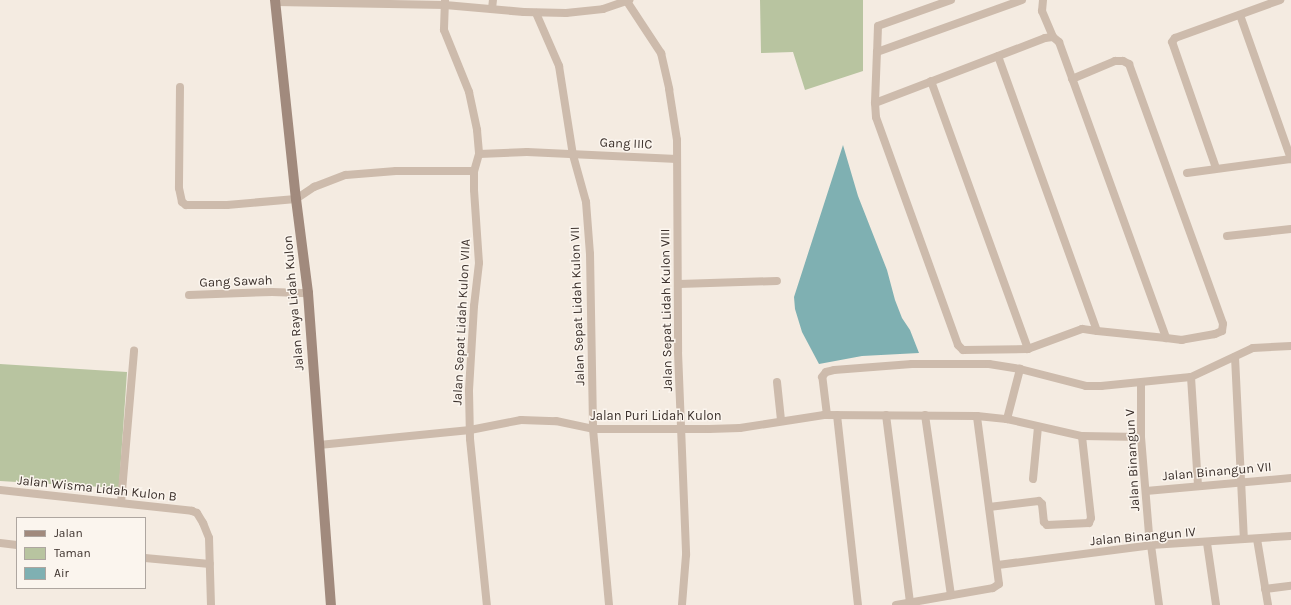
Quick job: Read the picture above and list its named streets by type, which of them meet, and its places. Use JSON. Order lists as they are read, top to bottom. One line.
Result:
{"streets":{"main road":["Jalan Raya Lidah Kulon"],"street":["Gang IIIC","Gang Sawah","Jalan Sepat Lidah Kulon VII","Jalan Sepat Lidah Kulon VIII","Jalan Sepat Lidah Kulon VIIA","Jalan Puri Lidah Kulon","Jalan Binangun V","Jalan Binangun VII","Jalan Wisma Lidah Kulon B","Jalan Binangun IV"]},"crossings":[["Gang IIIC","Jalan Sepat Lidah Kulon VII"],["Gang IIIC","Jalan Sepat Lidah Kulon VIII"],["Gang IIIC","Jalan Sepat Lidah Kulon VIIA"],["Gang Sawah","Jalan Raya Lidah Kulon"],["Jalan Raya Lidah Kulon","Jalan Puri Lidah Kulon"],["Jalan Sepat Lidah Kulon VII","Jalan Puri Lidah Kulon"],["Jalan Sepat Lidah Kulon VIII","Jalan Puri Lidah Kulon"],["Jalan Sepat Lidah Kulon VIIA","Jalan Puri Lidah Kulon"],["Jalan Puri Lidah Kulon","Jalan Binangun V"],["Jalan Binangun V","Jalan Binangun VII"]],"legend":["Jalan","Taman","Air"]}
